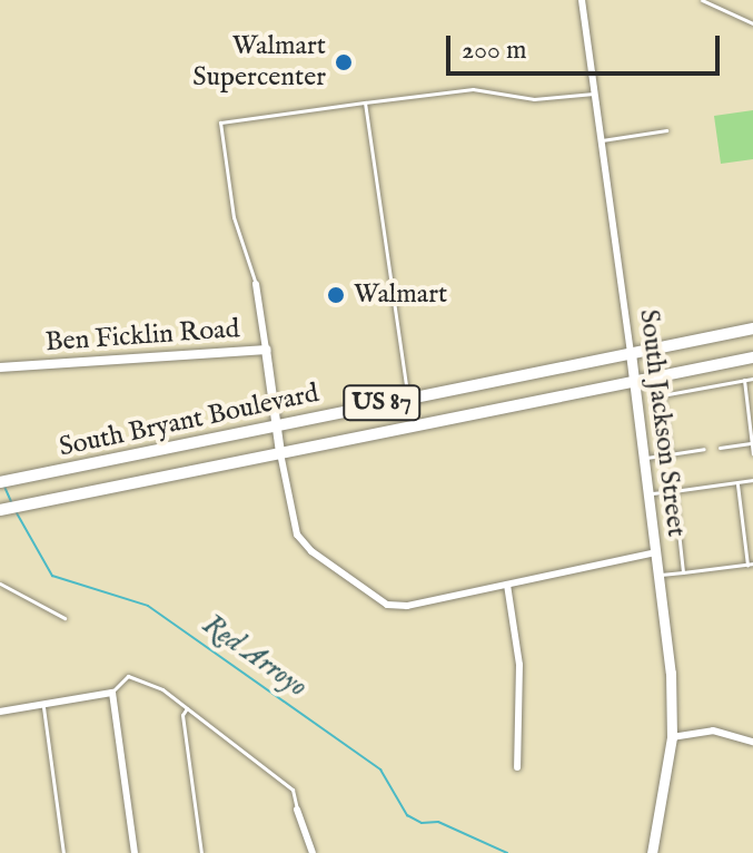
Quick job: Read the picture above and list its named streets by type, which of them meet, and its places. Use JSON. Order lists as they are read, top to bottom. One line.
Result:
{"streets":{"main road":["US 87","South Bryant Boulevard","South Jackson Street"],"street":["Ben Ficklin Road"]},"crossings":[["Ben Ficklin Road","South Bryant Boulevard"],["South Bryant Boulevard","South Jackson Street"]],"water":["Red Arroyo"],"places":["Walmart Supercenter","Walmart"],"scale_bar":"200 m"}
